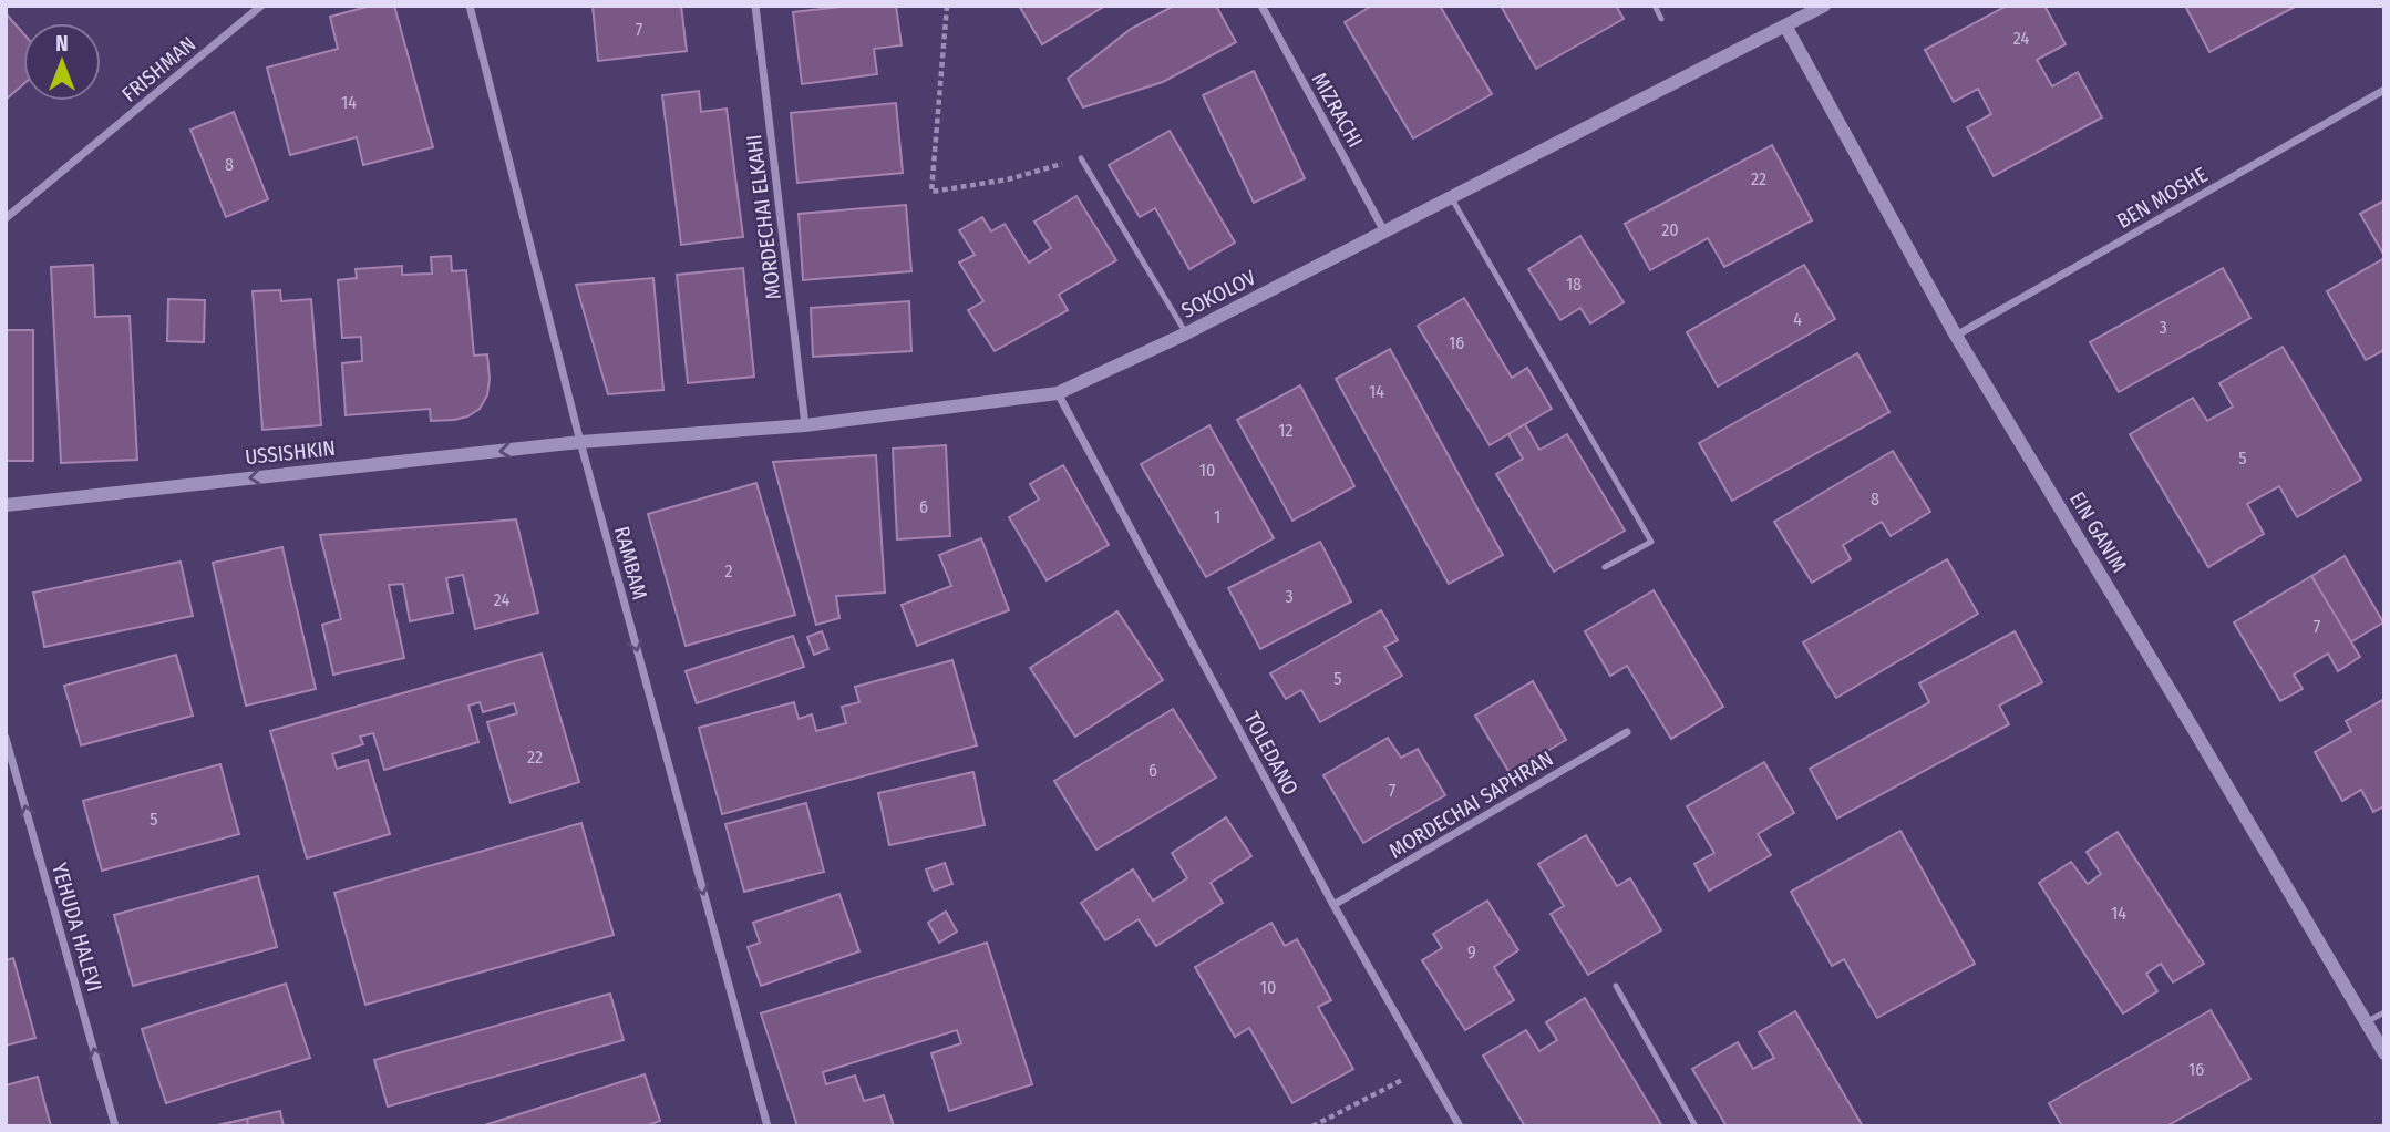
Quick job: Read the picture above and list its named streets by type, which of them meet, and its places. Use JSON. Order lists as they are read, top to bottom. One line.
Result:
{"streets":{"street":["FRISHMAN","MIZRACHI","BEN MOSHE","MORDECHAI ELKAHI","SOKOLOV","USSISHKIN","EIN GANIM","RAMBAM","TOLEDANO","MORDECHAI SAPHRAN","YEHUDA HALEVI"]},"crossings":[["MIZRACHI","SOKOLOV"],["BEN MOSHE","EIN GANIM"],["MORDECHAI ELKAHI","SOKOLOV"],["SOKOLOV","USSISHKIN"],["SOKOLOV","EIN GANIM"],["SOKOLOV","RAMBAM"],["SOKOLOV","TOLEDANO"],["USSISHKIN","RAMBAM"],["TOLEDANO","MORDECHAI SAPHRAN"]],"one_way":["USSISHKIN","RAMBAM","YEHUDA HALEVI"],"house_numbers":["7","24","14","8","22","20","18","4","3","16","14","12","5","10","8","6","1","2","3","24","7","5","22","6","7","5","14","9","10","16"],"north":"top"}
